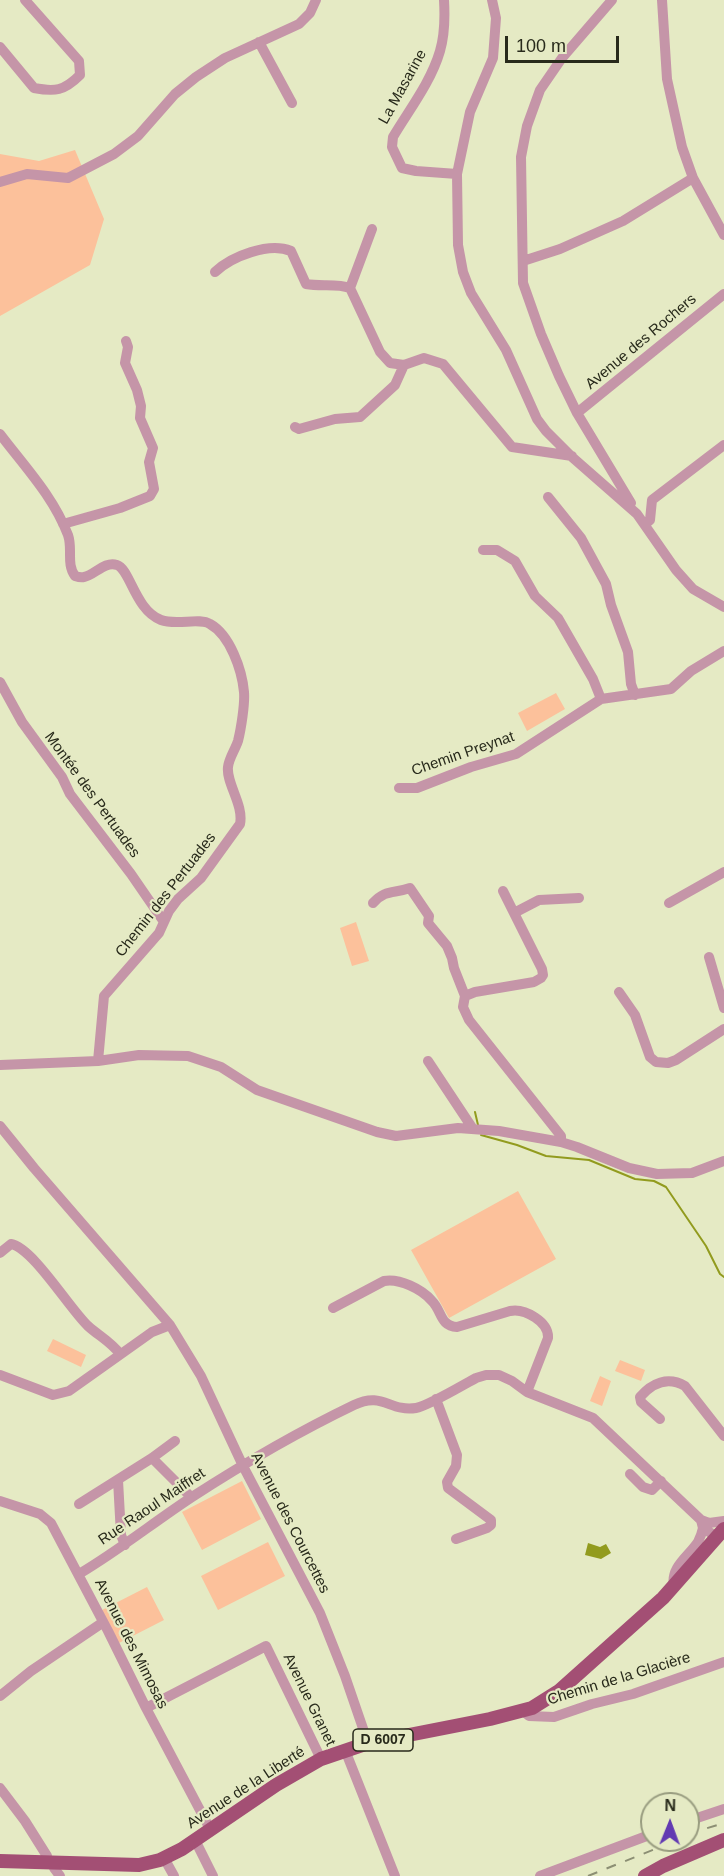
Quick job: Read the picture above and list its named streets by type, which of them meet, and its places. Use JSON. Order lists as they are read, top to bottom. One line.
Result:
{"streets":{"main road":["D 6007","Avenue de la Liberté"],"street":["La Masarine","Avenue des Rochers","Chemin Preynat","Montée des Pertuades","Chemin des Pertuades","Rue Raoul Maiffret","Avenue des Courcettes","Avenue des Mimosas","Chemin de la Glacière","Avenue Granet"]},"crossings":[["Montée des Pertuades","Chemin des Pertuades"],["Rue Raoul Maiffret","Avenue des Courcettes"],["Rue Raoul Maiffret","Avenue des Mimosas"],["Rue Raoul Maiffret","Avenue de la Liberté"],["Avenue des Courcettes","Avenue de la Liberté"],["Avenue des Mimosas","Avenue Granet"],["Avenue des Mimosas","Avenue de la Liberté"],["Chemin de la Glacière","Avenue de la Liberté"],["Avenue Granet","Avenue de la Liberté"]],"scale_bar":"100 m","north":"top"}
